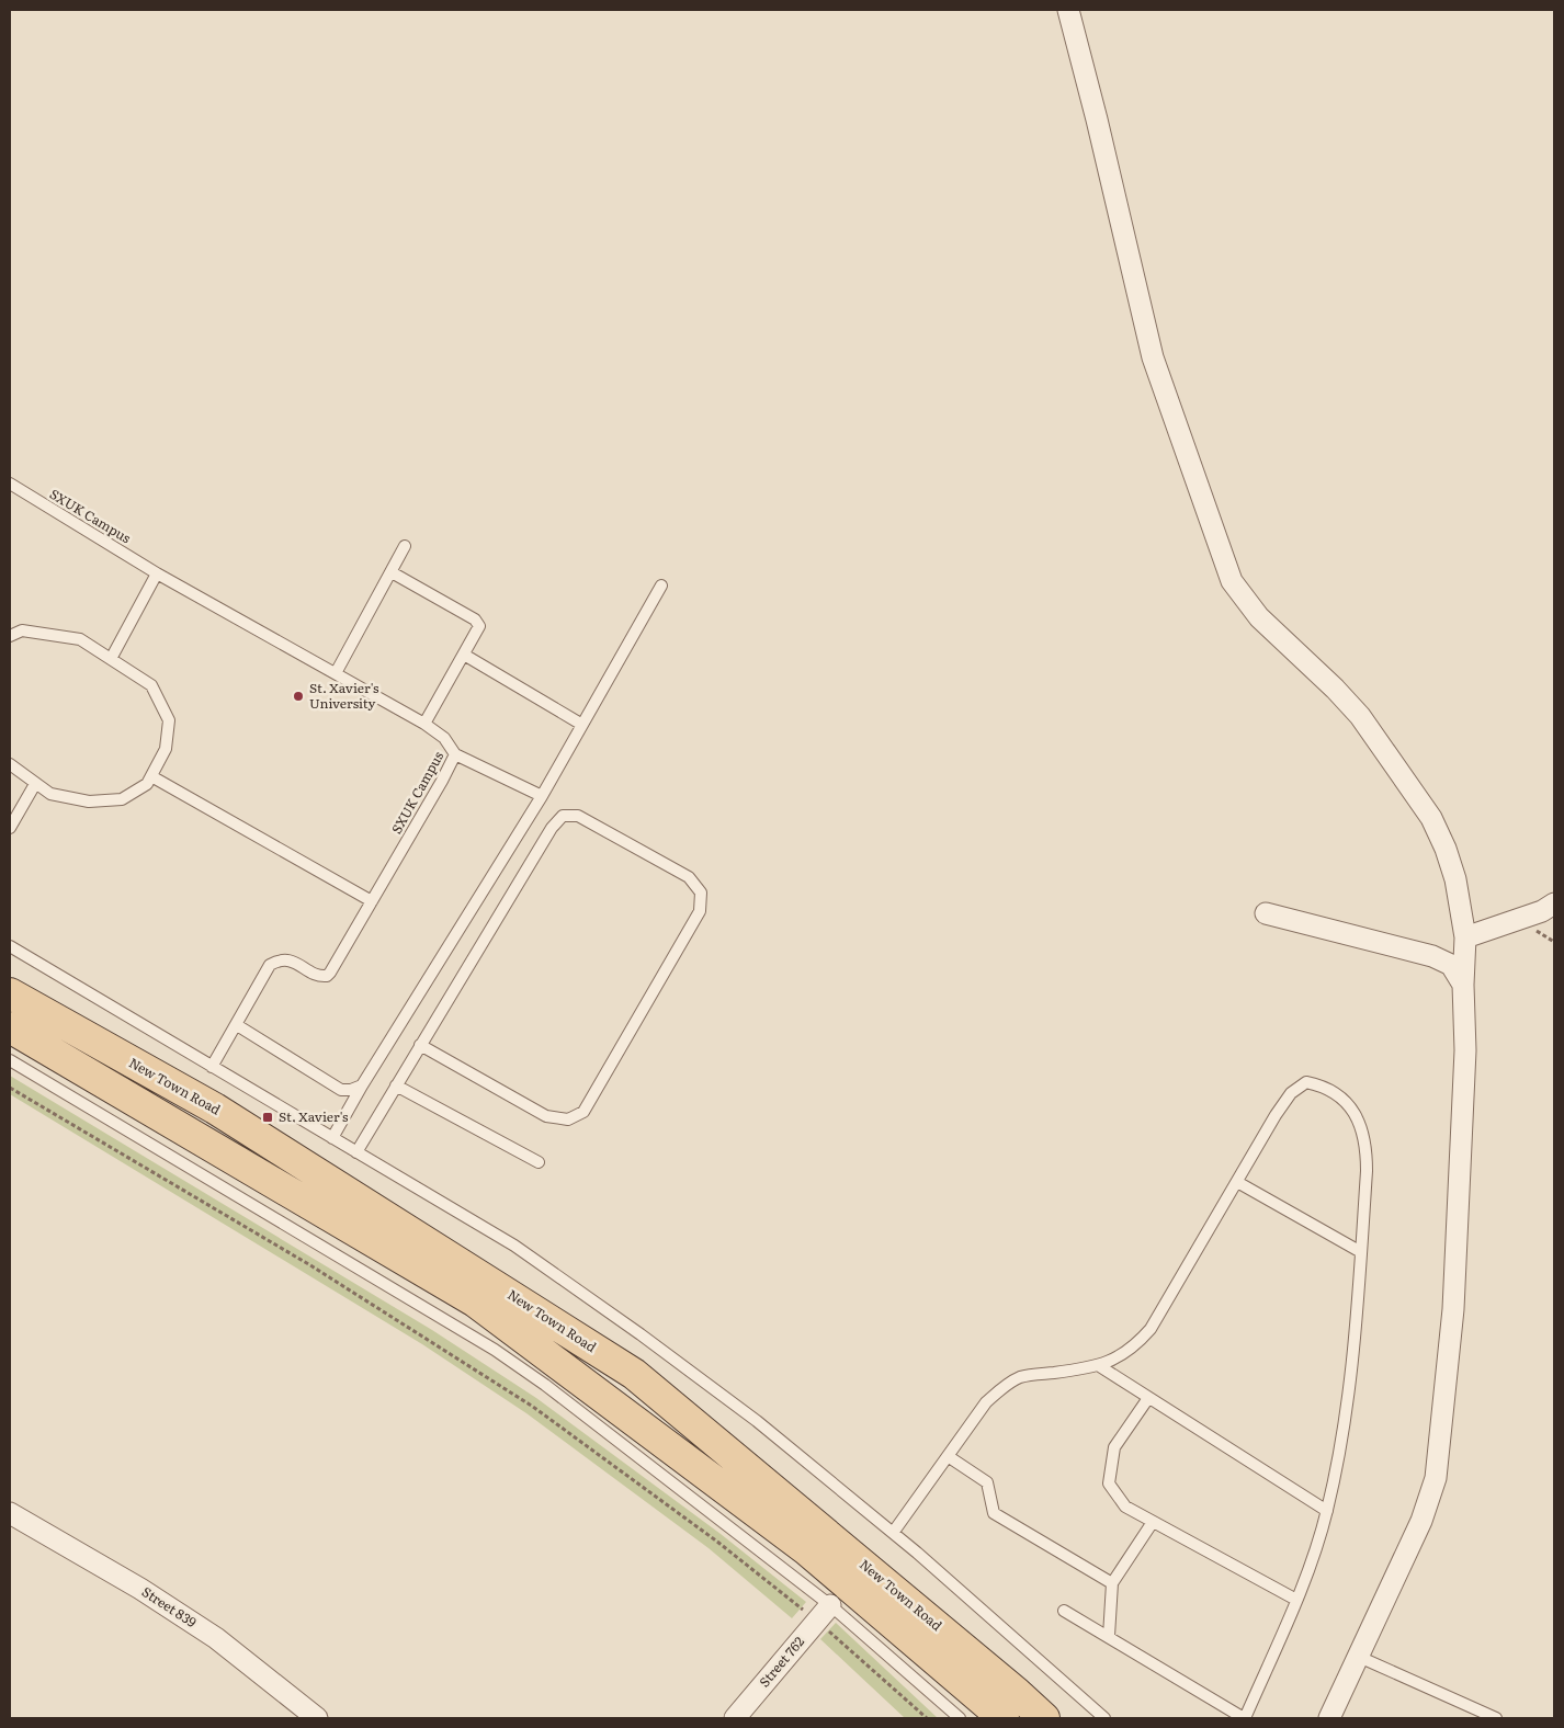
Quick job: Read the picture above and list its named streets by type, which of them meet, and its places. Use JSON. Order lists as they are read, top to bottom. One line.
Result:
{"streets":{"main road":["New Town Road"],"street":["Street 839","Street 762"],"lane":["SXUK Campus"]},"places":{"other":["St. Xavier's University"],"transit":["St. Xavier's"]}}
